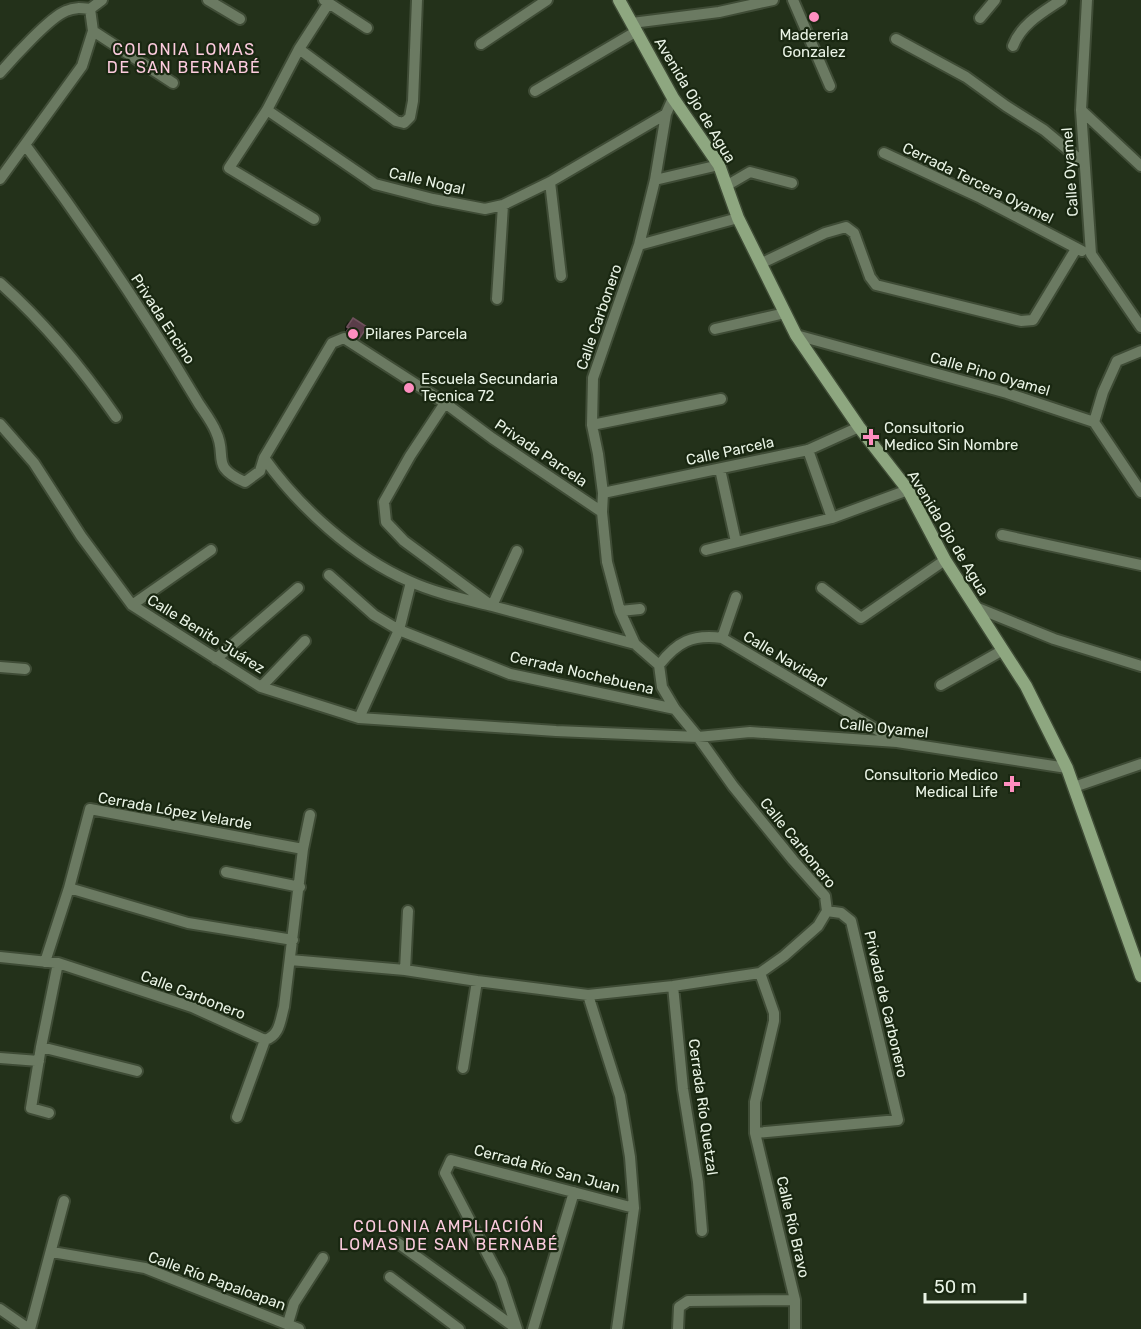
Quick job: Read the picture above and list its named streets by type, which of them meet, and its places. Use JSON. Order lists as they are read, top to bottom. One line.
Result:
{"streets":{"street":["Avenida Ojo de Agua","Calle Oyamel","Calle Nogal","Cerrada Tercera Oyamel","Calle Carbonero","Privada Encino","Calle Pino Oyamel","Calle Parcela","Privada Parcela","Calle Benito Juárez","Calle Navidad","Cerrada Nochebuena","Cerrada López Velarde","Privada de Carbonero","Cerrada Río Quetzal","Cerrada Río San Juan","Calle Río Bravo","Calle Río Papaloapan"]},"crossings":[["Avenida Ojo de Agua","Calle Oyamel"],["Avenida Ojo de Agua","Calle Carbonero"],["Avenida Ojo de Agua","Calle Pino Oyamel"],["Avenida Ojo de Agua","Calle Parcela"],["Calle Oyamel","Cerrada Tercera Oyamel"],["Calle Oyamel","Calle Carbonero"],["Calle Oyamel","Calle Benito Juárez"],["Calle Oyamel","Calle Navidad"],["Calle Nogal","Calle Carbonero"],["Calle Carbonero","Calle Parcela"],["Calle Carbonero","Privada Parcela"],["Calle Carbonero","Calle Benito Juárez"],["Calle Carbonero","Calle Navidad"],["Calle Carbonero","Cerrada Nochebuena"],["Calle Carbonero","Cerrada López Velarde"],["Calle Carbonero","Privada de Carbonero"],["Calle Carbonero","Cerrada Río Quetzal"],["Calle Carbonero","Calle Río Bravo"],["Privada Encino","Privada Parcela"],["Privada de Carbonero","Calle Río Bravo"]],"districts":["COLONIA LOMAS DE SAN BERNABÉ","COLONIA AMPLIACIÓN LOMAS DE SAN BERNABÉ"],"places":{"other":["Madereria Gonzalez","Pilares Parcela","Escuela Secundaria Tecnica 72"],"health":["Consultorio Medico Sin Nombre","Consultorio Medico Medical Life"]},"scale_bar":"50 m"}
